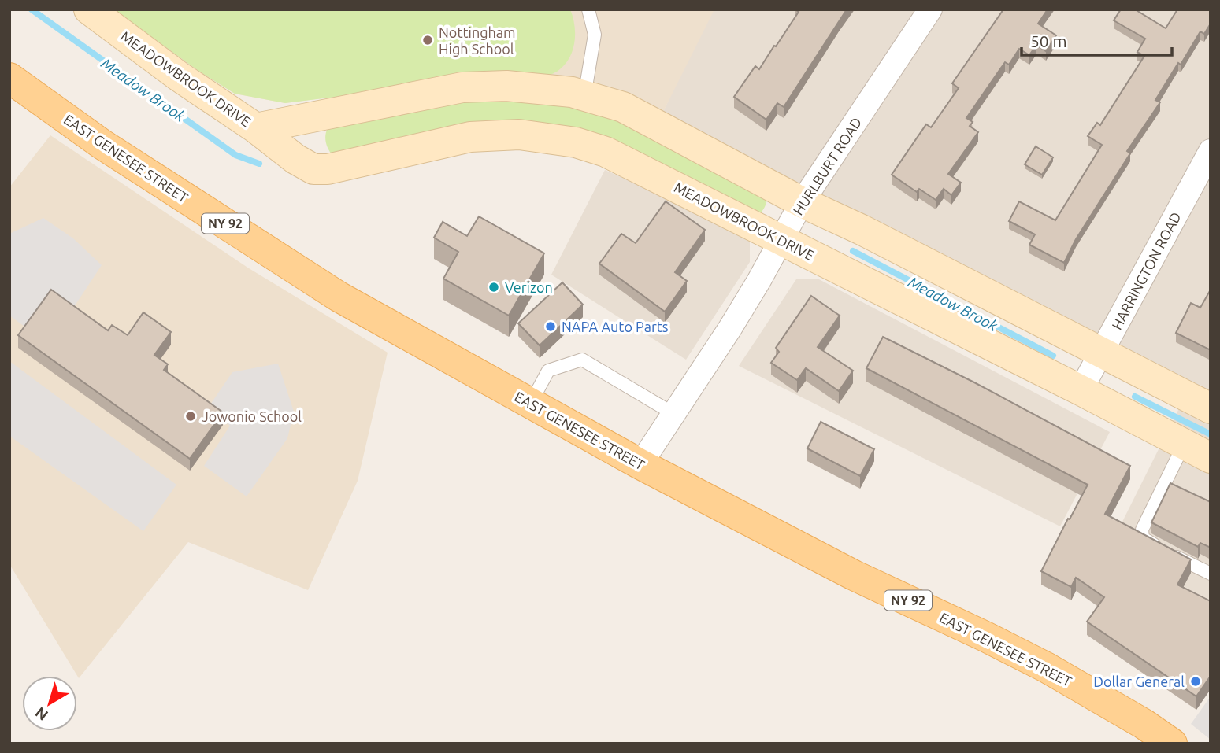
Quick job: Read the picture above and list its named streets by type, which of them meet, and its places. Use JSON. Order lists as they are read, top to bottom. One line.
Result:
{"streets":{"main road":["EAST GENESEE STREET","NY 92"],"street":["MEADOWBROOK DRIVE","HURLBURT ROAD","HARRINGTON ROAD"]},"crossings":[["MEADOWBROOK DRIVE","HURLBURT ROAD"],["MEADOWBROOK DRIVE","HARRINGTON ROAD"],["EAST GENESEE STREET","HURLBURT ROAD"]],"water":["Meadow Brook"],"places":["Nottingham High School","Verizon","NAPA Auto Parts","Jowonio School","Dollar General"],"scale_bar":"50 m","north":"bottom left"}
